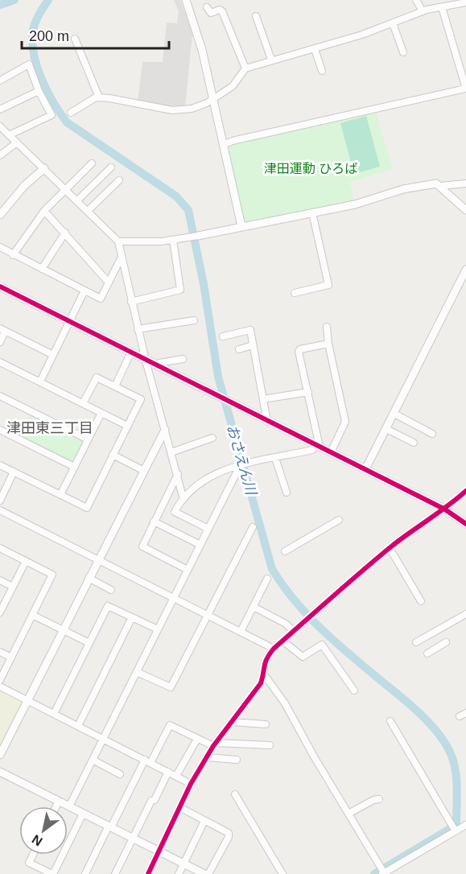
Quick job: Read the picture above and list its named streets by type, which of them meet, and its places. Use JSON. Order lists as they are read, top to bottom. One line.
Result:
{"districts":["津田東三丁目"],"water":["おさえん川"],"parks":["津田運動 ひろば"],"scale_bar":"200 m","north":"bottom left"}
